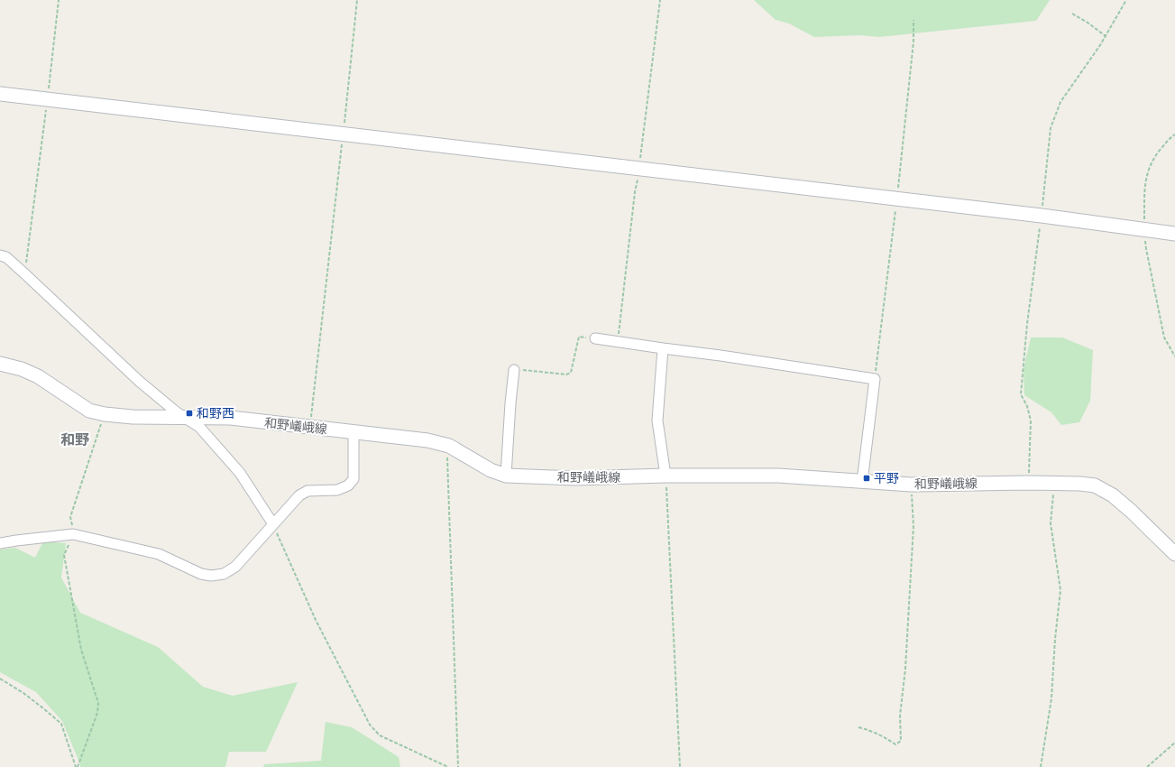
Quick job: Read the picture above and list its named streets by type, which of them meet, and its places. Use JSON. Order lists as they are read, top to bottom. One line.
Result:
{"streets":{"main road":["和野嶬峨線"]},"districts":["和野"],"places":{"transit":["和野西","平野"]}}
